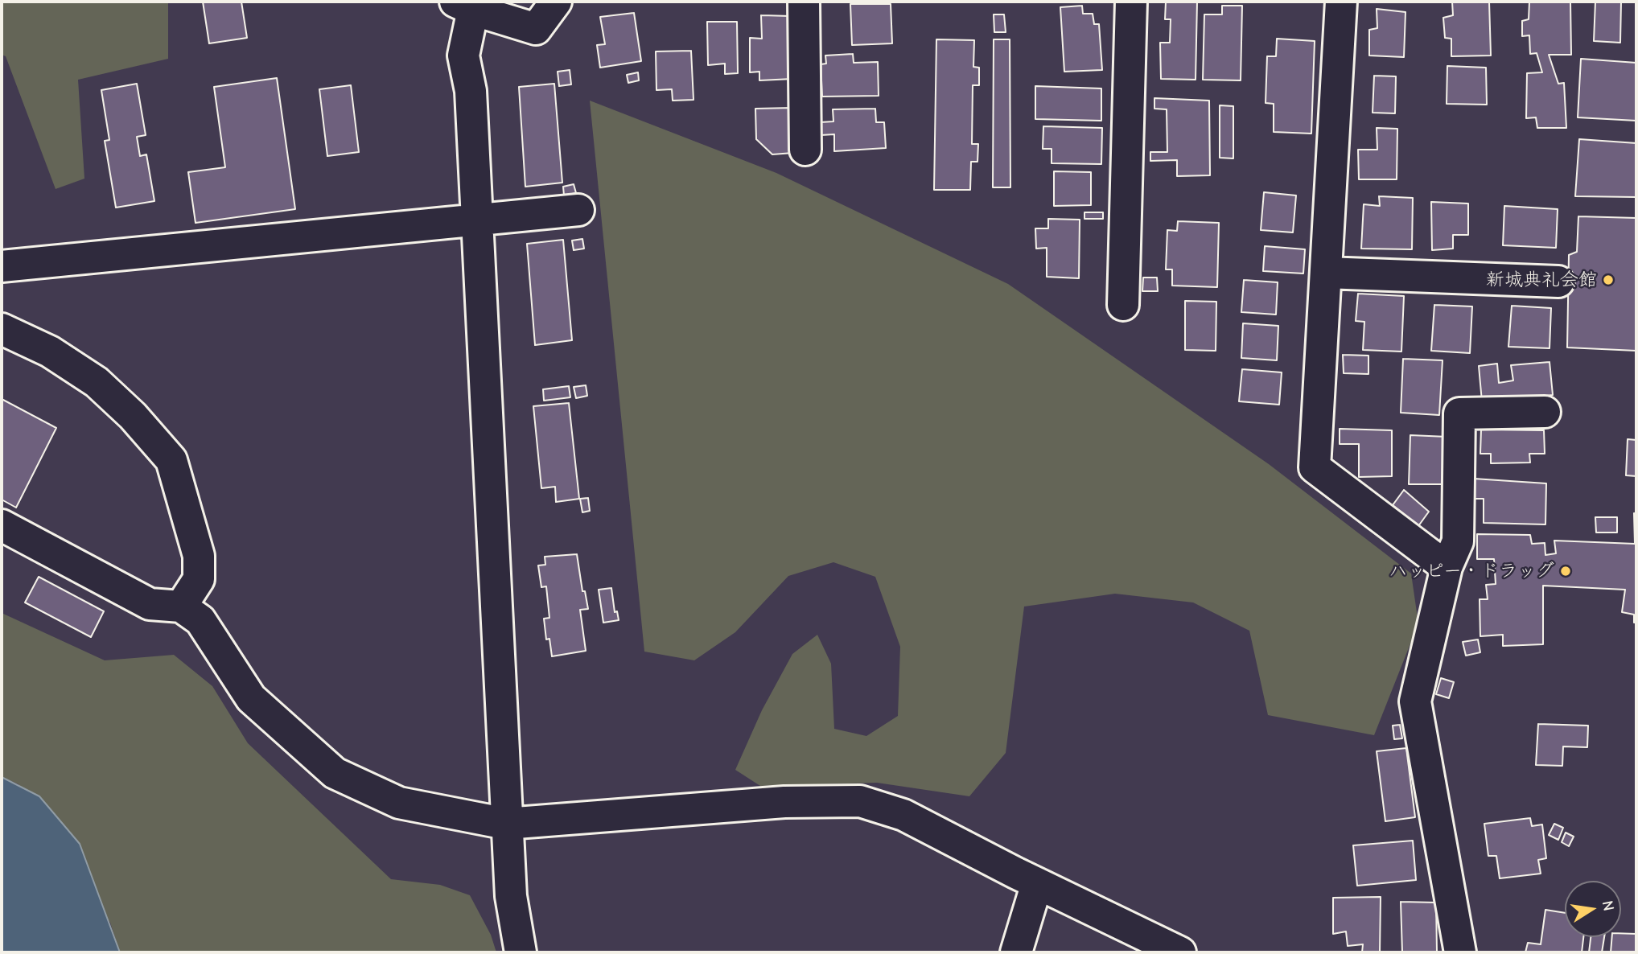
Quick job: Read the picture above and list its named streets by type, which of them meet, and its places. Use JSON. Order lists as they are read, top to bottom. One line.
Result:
{"places":["新城典礼会館","ハッピー・ドラッグ"],"north":"right"}
